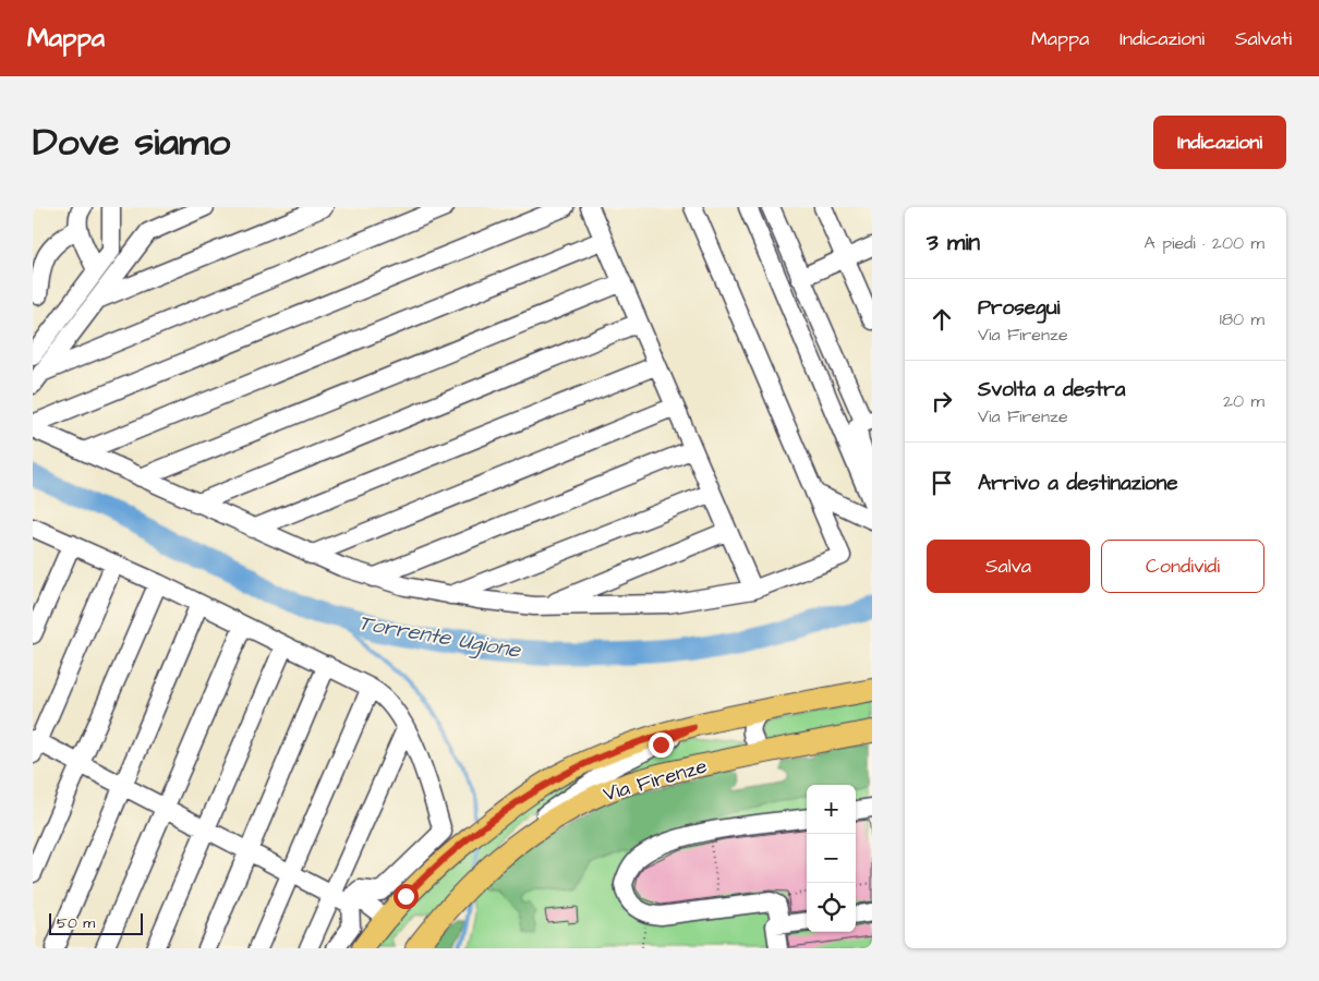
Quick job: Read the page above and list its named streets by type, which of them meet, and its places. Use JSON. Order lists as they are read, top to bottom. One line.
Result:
{"streets":{"main road":["Via Firenze"]},"water":["Torrente Ugione"],"scale_bar":"50 m","page":{"header":"Mappa","nav":["Mappa","Indicazioni","Salvati"],"title":"Dove siamo","buttons":["Indicazioni",["Salva","Condividi"]],"heading":["3 min","A piedi · 200 m"],"list":[["Prosegui","Via Firenze","180 m"],["Svolta a destra","Via Firenze","20 m"],"Arrivo a destinazione"],"map_buttons":["+","−"],"scale":"50 m"}}
